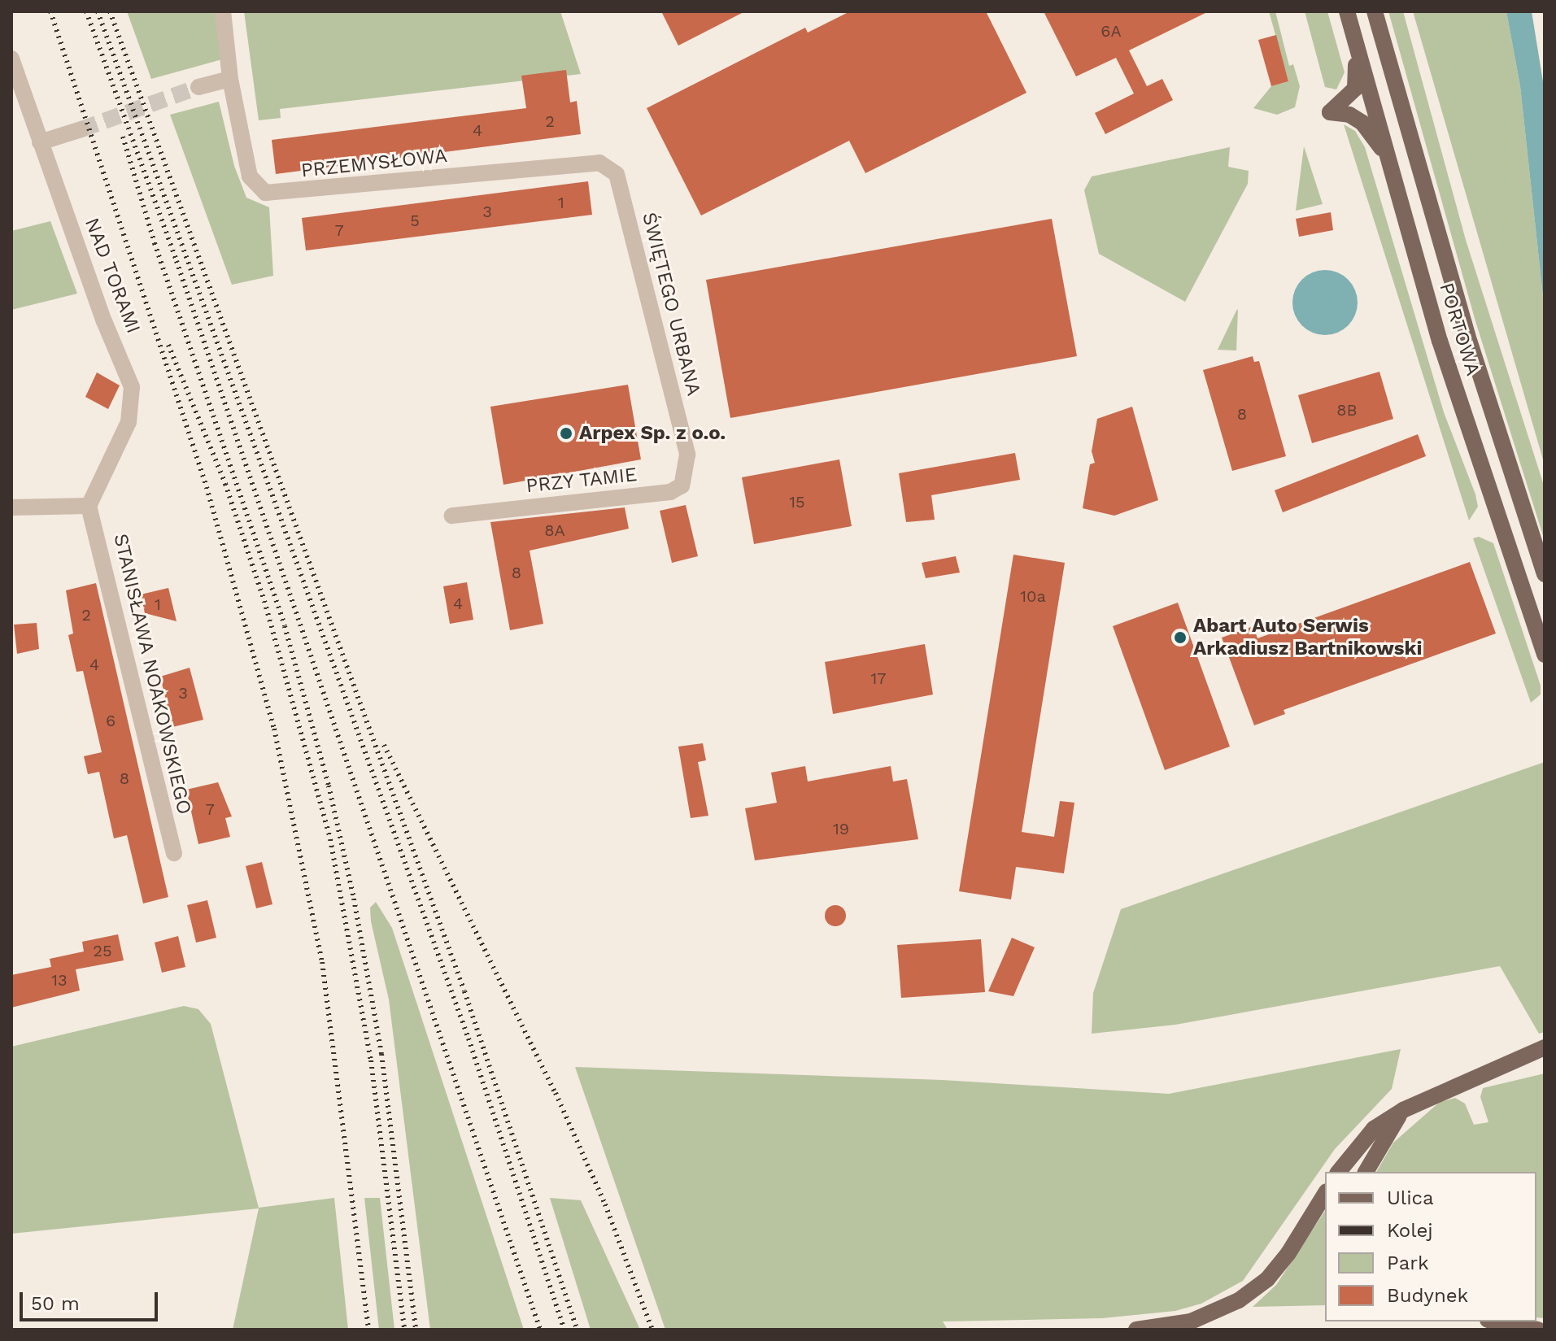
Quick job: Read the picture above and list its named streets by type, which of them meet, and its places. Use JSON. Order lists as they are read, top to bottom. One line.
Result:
{"streets":{"main road":["PORTOWA"],"street":["PRZEMYSŁOWA","NAD TORAMI","ŚWIĘTEGO URBANA","PRZY TAMIE","STANISŁAWA NOAKOWSKIEGO"]},"crossings":[["PRZEMYSŁOWA","ŚWIĘTEGO URBANA"],["NAD TORAMI","STANISŁAWA NOAKOWSKIEGO"],["ŚWIĘTEGO URBANA","PRZY TAMIE"]],"places":["Arpex Sp. z o.o.","Abart Auto Serwis Arkadiusz Bartnikowski"],"house_numbers":["6A","2","4","1","3","5","7","8B","8","15","8A","8","10a","4","1","2","4","17","3","6","8","7","19","25","13"],"legend":["Ulica","Kolej","Park","Budynek"],"scale_bar":"50 m"}
